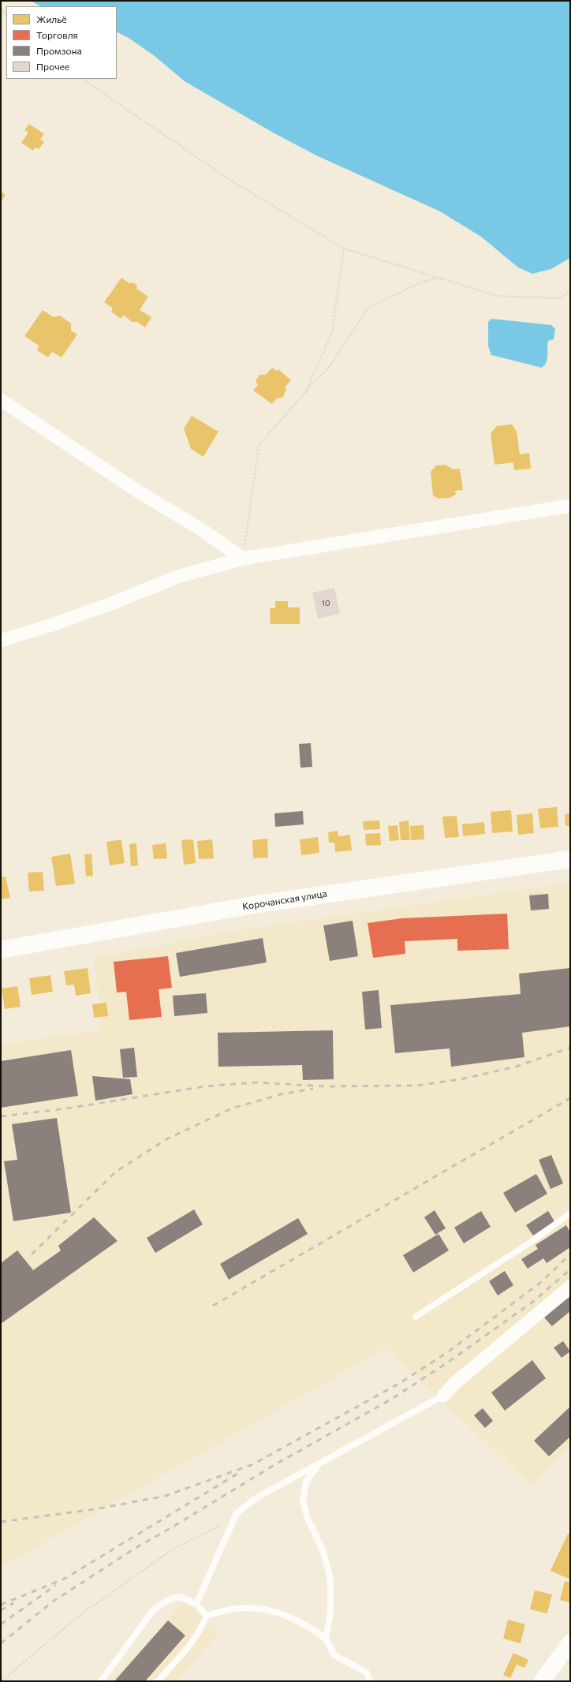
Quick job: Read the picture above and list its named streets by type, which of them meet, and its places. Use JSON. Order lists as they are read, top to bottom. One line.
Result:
{"streets":{"main road":["Корочанская улица"]},"house_numbers":["10"],"legend":["Жильё","Торговля","Промзона","Прочее"]}
